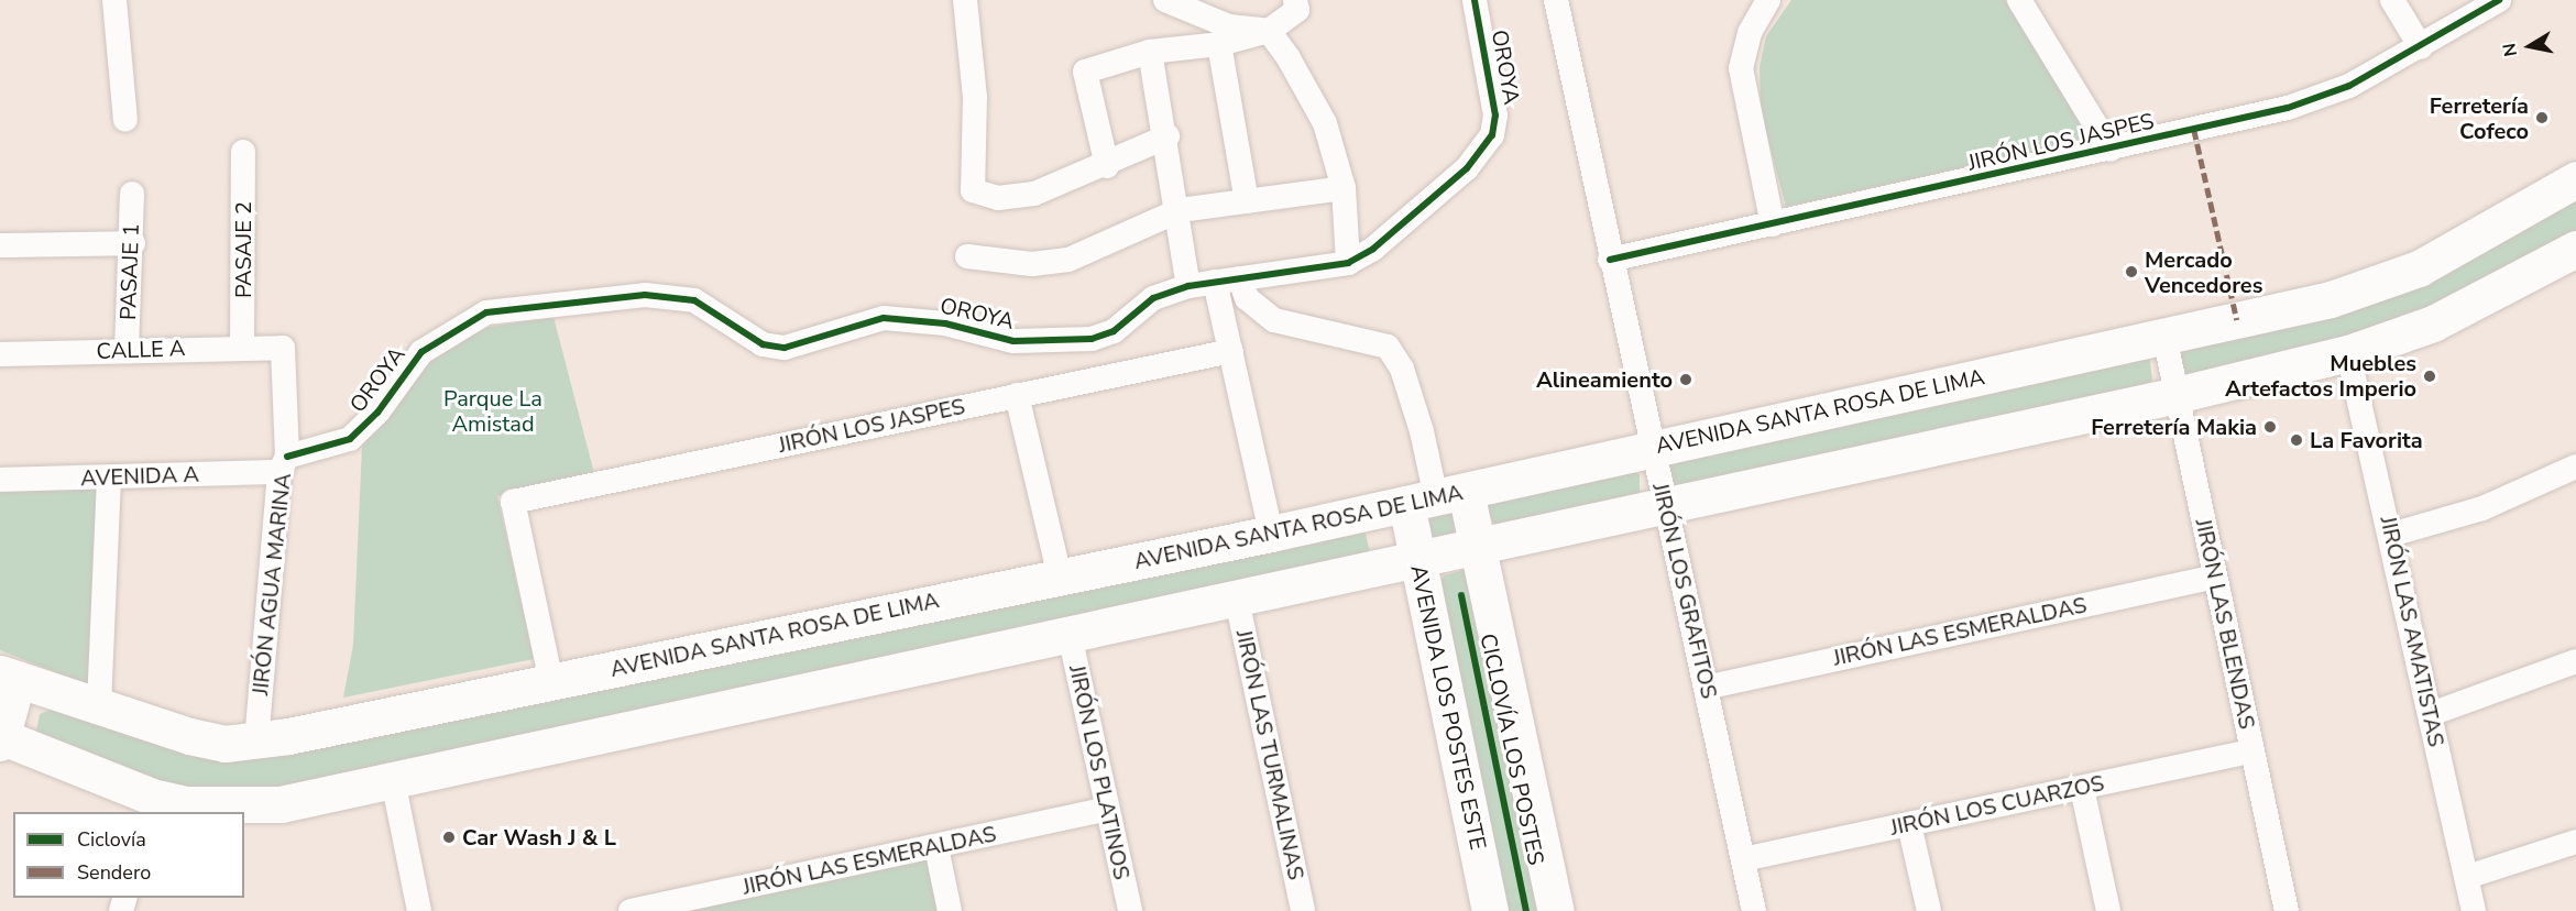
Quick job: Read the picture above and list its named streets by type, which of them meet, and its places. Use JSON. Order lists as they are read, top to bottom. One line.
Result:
{"streets":{"main road":["AVENIDA SANTA ROSA DE LIMA","AVENIDA LOS POSTES ESTE"],"street":["OROYA","JIRÓN LOS JASPES","PASAJE 2","PASAJE 1","CALLE A","AVENIDA A","JIRÓN AGUA MARINA","JIRÓN LOS GRAFITOS","JIRÓN LAS BLENDAS","JIRÓN LAS ESMERALDAS","JIRÓN LAS AMATISTAS","JIRÓN LAS TURMALINAS","JIRÓN LOS PLATINOS","JIRÓN LOS CUARZOS"],"cycle path":["CICLOVÍA LOS POSTES"]},"crossings":[["OROYA","AVENIDA A"],["OROYA","JIRÓN AGUA MARINA"],["JIRÓN LOS JASPES","AVENIDA SANTA ROSA DE LIMA"],["JIRÓN LOS JASPES","JIRÓN LOS GRAFITOS"],["PASAJE 2","CALLE A"],["PASAJE 1","CALLE A"],["CALLE A","JIRÓN AGUA MARINA"],["AVENIDA SANTA ROSA DE LIMA","JIRÓN AGUA MARINA"],["AVENIDA SANTA ROSA DE LIMA","JIRÓN LOS GRAFITOS"],["AVENIDA SANTA ROSA DE LIMA","JIRÓN LAS BLENDAS"],["AVENIDA SANTA ROSA DE LIMA","AVENIDA LOS POSTES ESTE"],["AVENIDA A","JIRÓN AGUA MARINA"],["JIRÓN LOS GRAFITOS","JIRÓN LAS ESMERALDAS"],["JIRÓN LOS GRAFITOS","JIRÓN LOS CUARZOS"],["JIRÓN LAS BLENDAS","JIRÓN LAS ESMERALDAS"],["JIRÓN LAS BLENDAS","JIRÓN LOS CUARZOS"],["JIRÓN LAS ESMERALDAS","JIRÓN LOS PLATINOS"]],"parks":["Parque La Amistad"],"places":["Ferretería Cofeco","Mercado Vencedores","Muebles Artefactos Imperio","Alineamiento","Ferretería Makia","La Favorita","Car Wash J & L"],"legend":["Ciclovía","Sendero"],"north":"left"}
